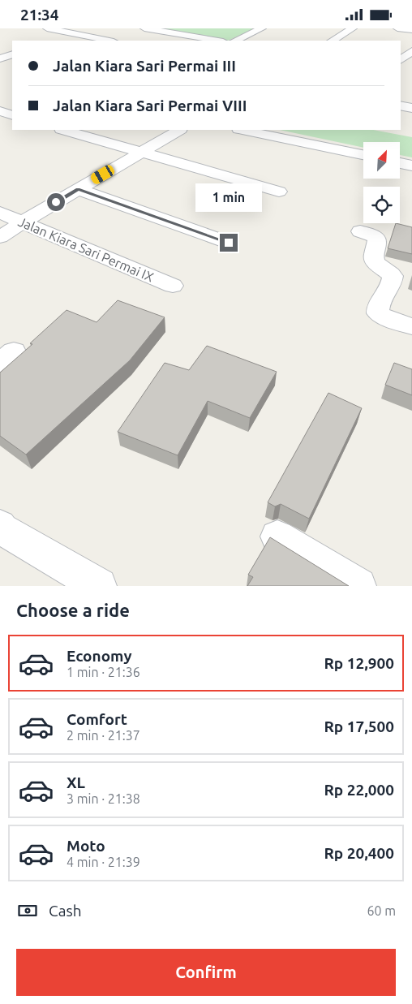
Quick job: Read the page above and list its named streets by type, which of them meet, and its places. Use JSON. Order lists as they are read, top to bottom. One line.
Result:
{"streets":{"street":["Jalan Kiara Sari Permai IX"]},"north":"top right","page":{"status":"21:34","banner":["Jalan Kiara Sari Permai III","Jalan Kiara Sari Permai VIII"],"bubble":"1 min","heading":"Choose a ride","list":[{"name":"Economy","note":"1 min · 21:36","value":"Rp 12,900"},{"name":"Comfort","note":"2 min · 21:37","value":"Rp 17,500"},{"name":"XL","note":"3 min · 21:38","value":"Rp 22,000"},{"name":"Moto","note":"4 min · 21:39","value":"Rp 20,400"}],"pay":["Cash","60 m"],"buttons":"Confirm"}}
